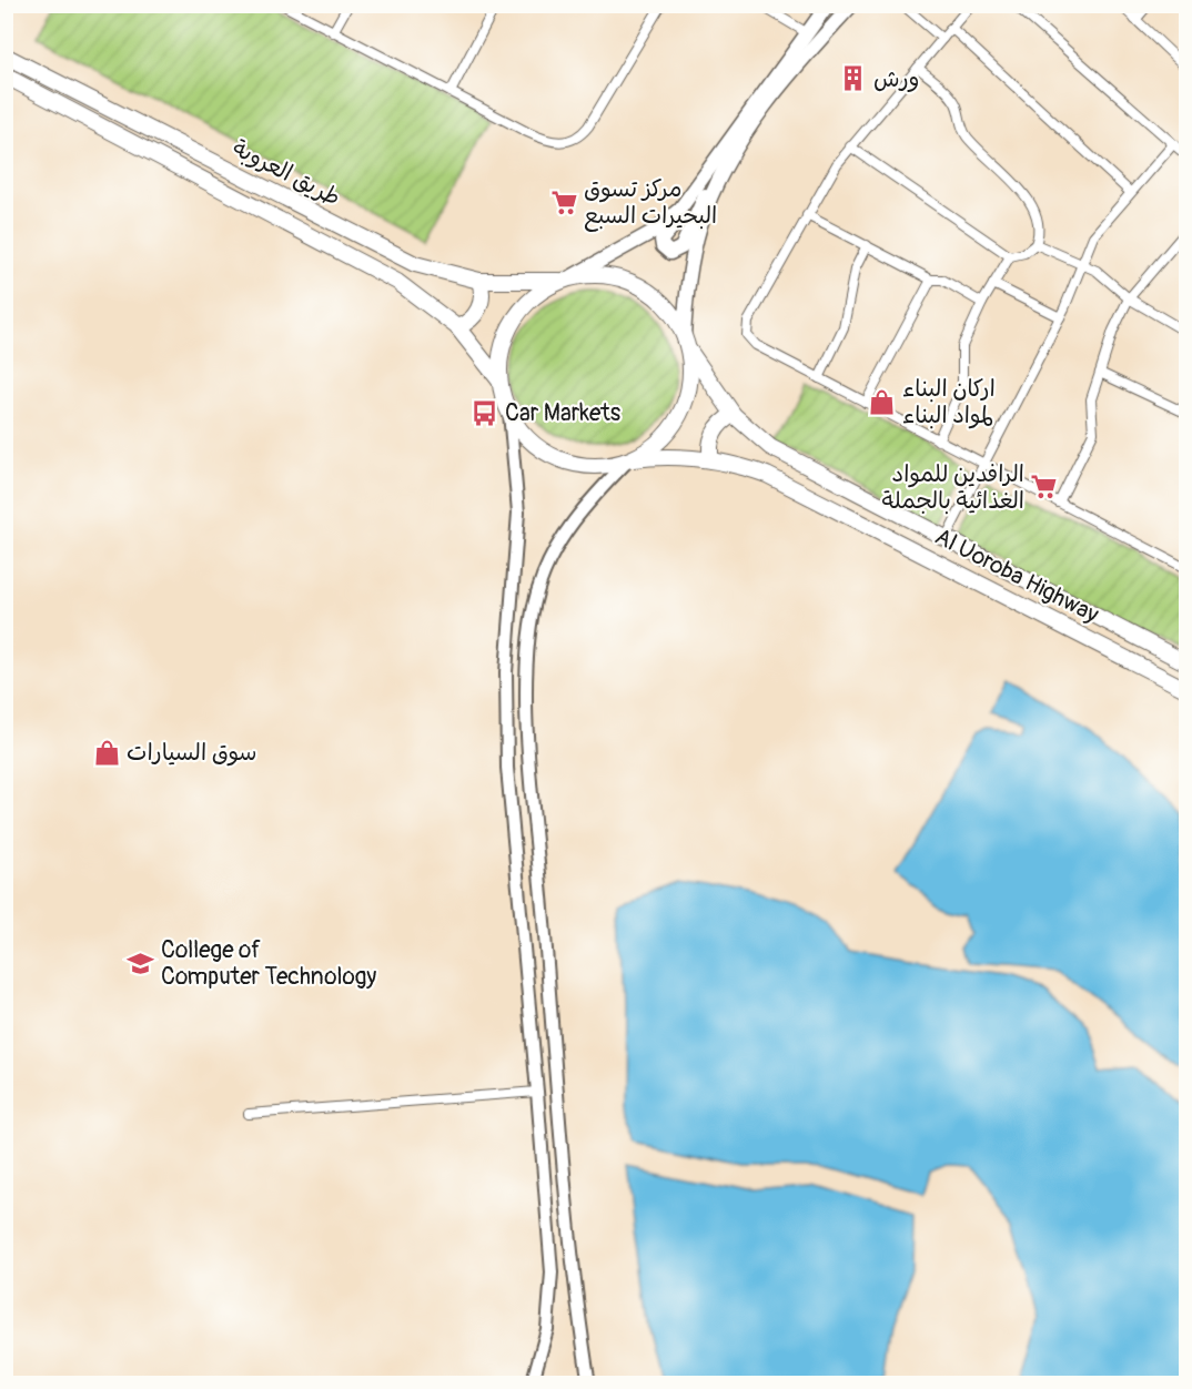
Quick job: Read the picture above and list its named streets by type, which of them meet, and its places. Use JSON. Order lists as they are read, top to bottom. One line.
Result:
{"streets":{"highway":["طريق العروبة","Al Uoroba Highway"]},"crossings":[["طريق العروبة","Al Uoroba Highway"]],"places":{"building":["ورش"],"supermarket":["مركز تسوق البحيرات السبع","الرافدين للمواد الغذائية بالجملة"],"shop":["اركان البناء لمواد البناء","سوق السيارات"],"bus stop":["Car Markets"],"school or university":["College of Computer Technology"]}}
